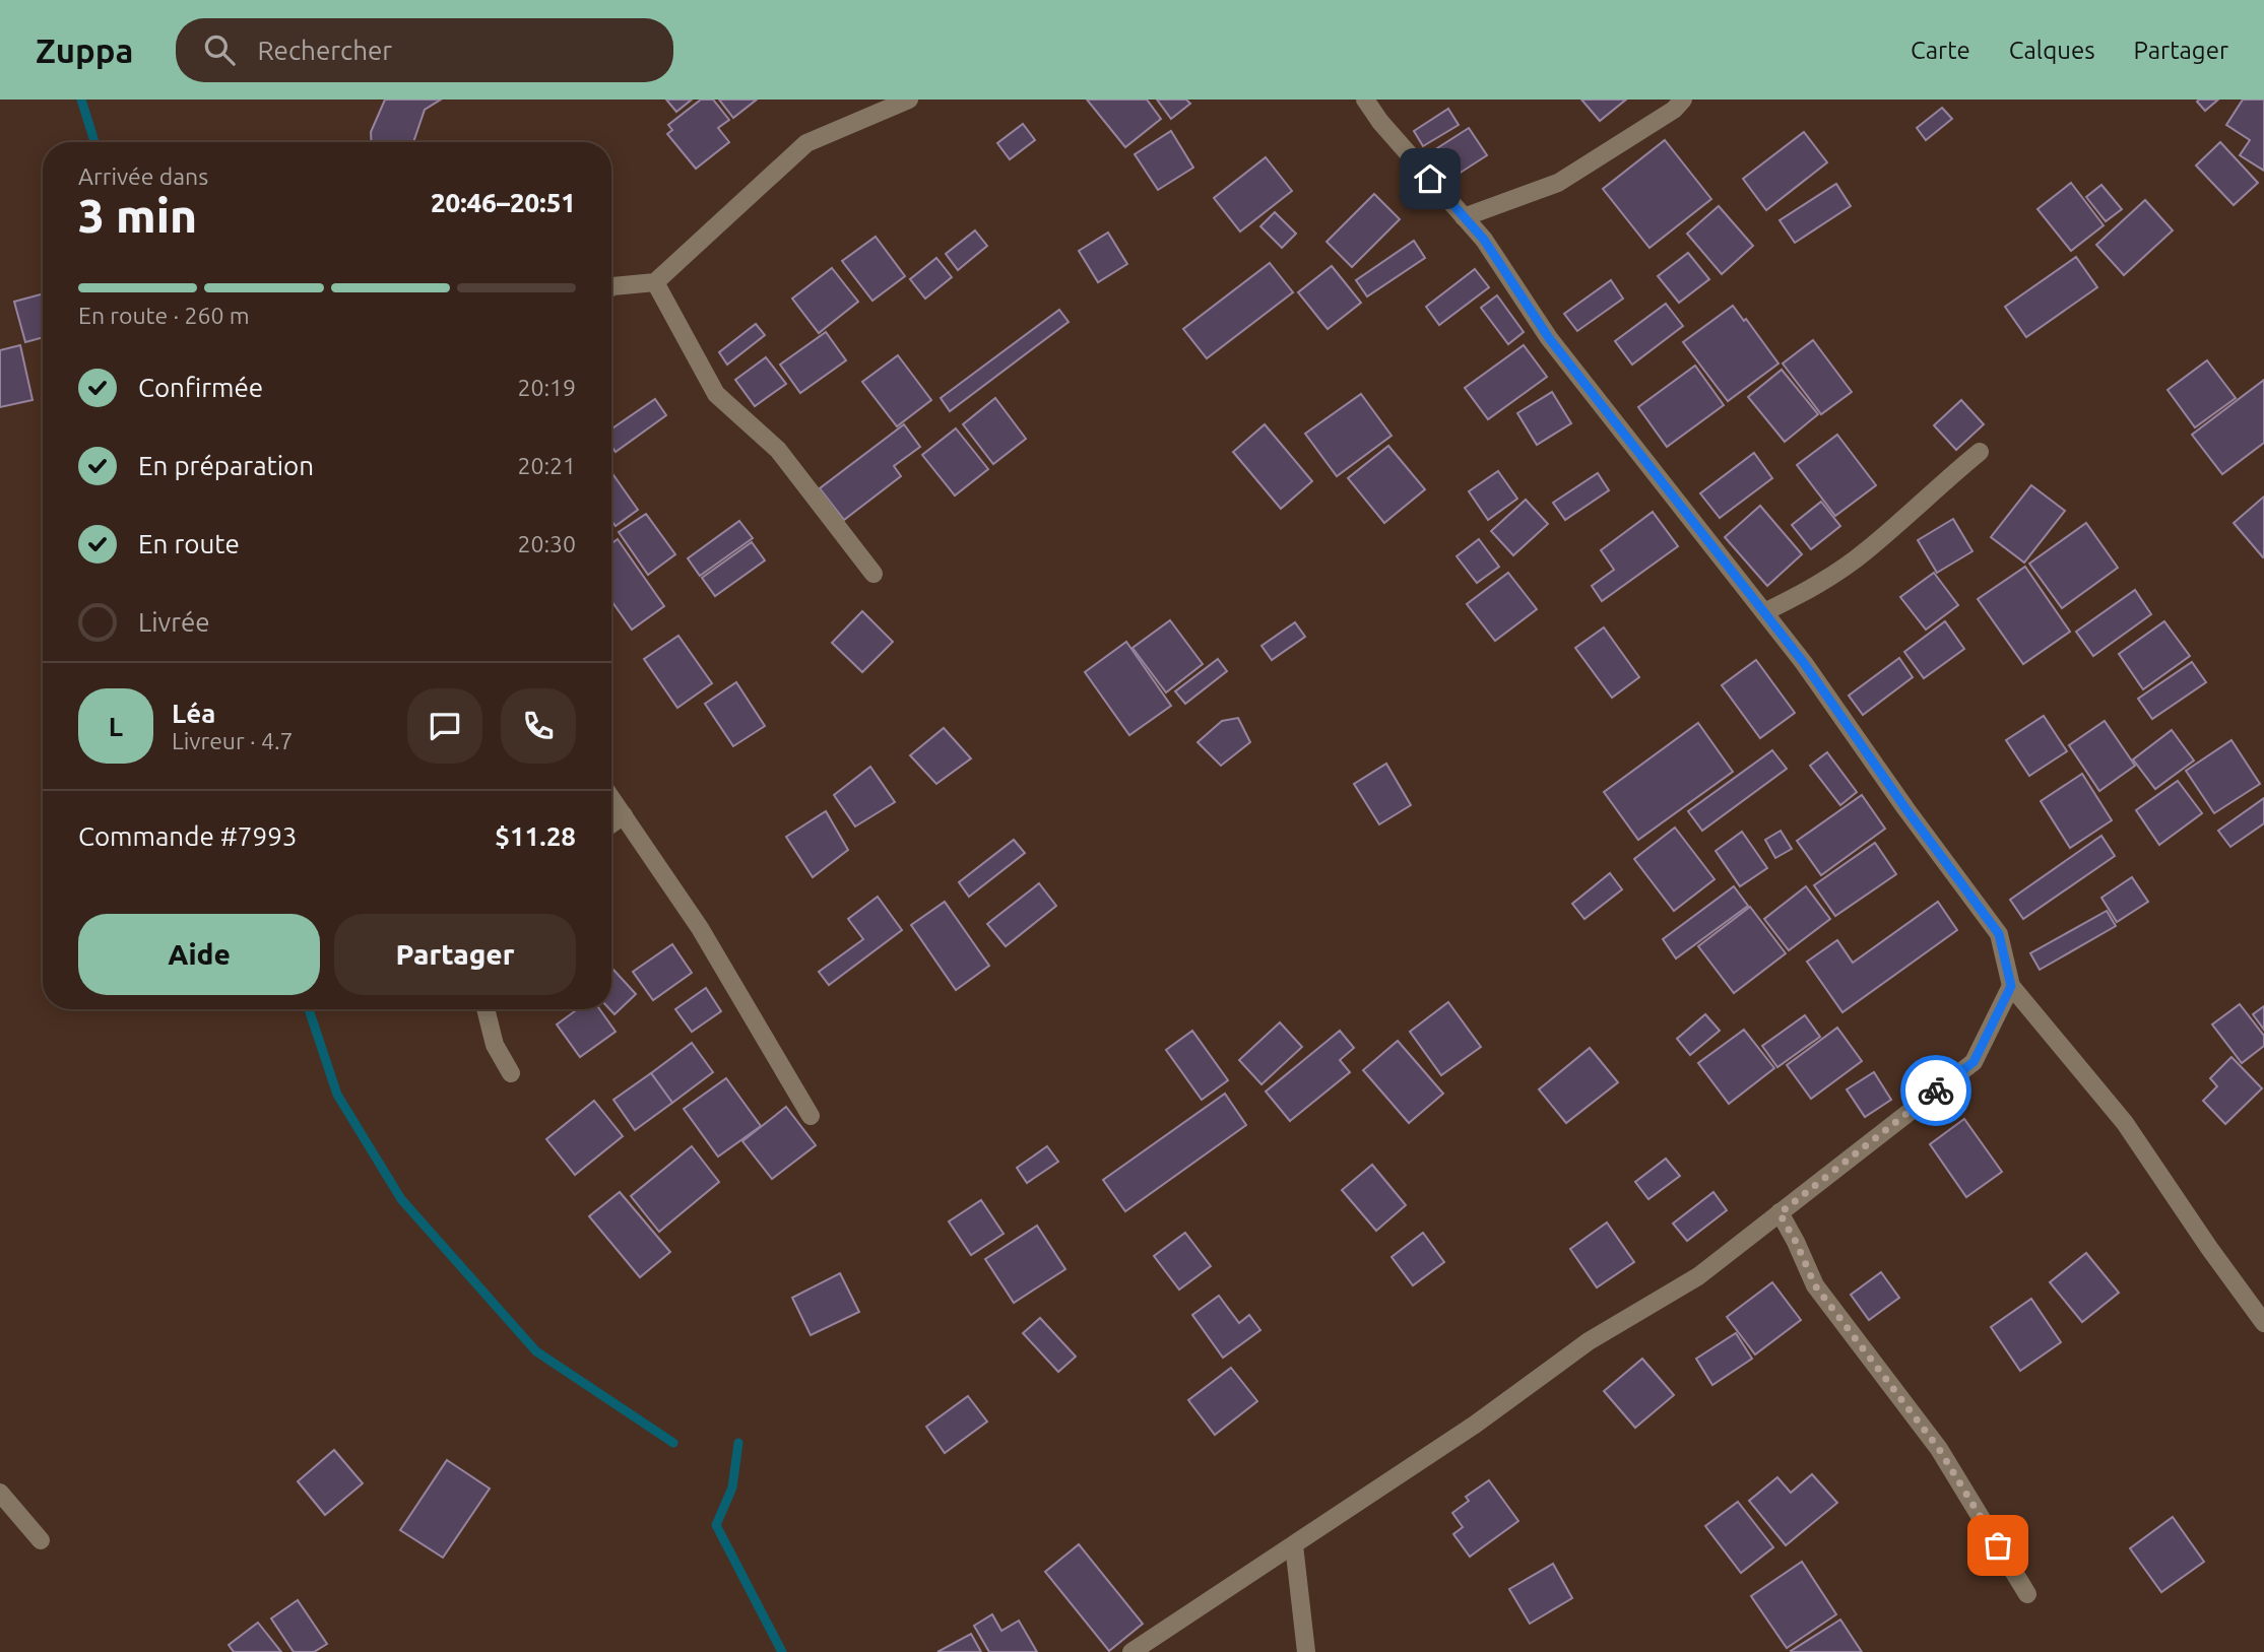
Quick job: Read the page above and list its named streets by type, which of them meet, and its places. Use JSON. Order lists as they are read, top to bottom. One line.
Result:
{"page":{"header":"Zuppa","search":"Rechercher","nav":["Carte","Calques","Partager"],"heading":["3 min","Arrivée dans","20:46–20:51"],"panel":["Léa","Livreur · 4.7","Commande #7993","$11.28"],"bar":"En route · 260 m","list":[["Confirmée","20:19"],["En préparation","20:21"],["En route","20:30"],"Livrée"],"round":"L","buttons":["Aide","Partager"]}}
